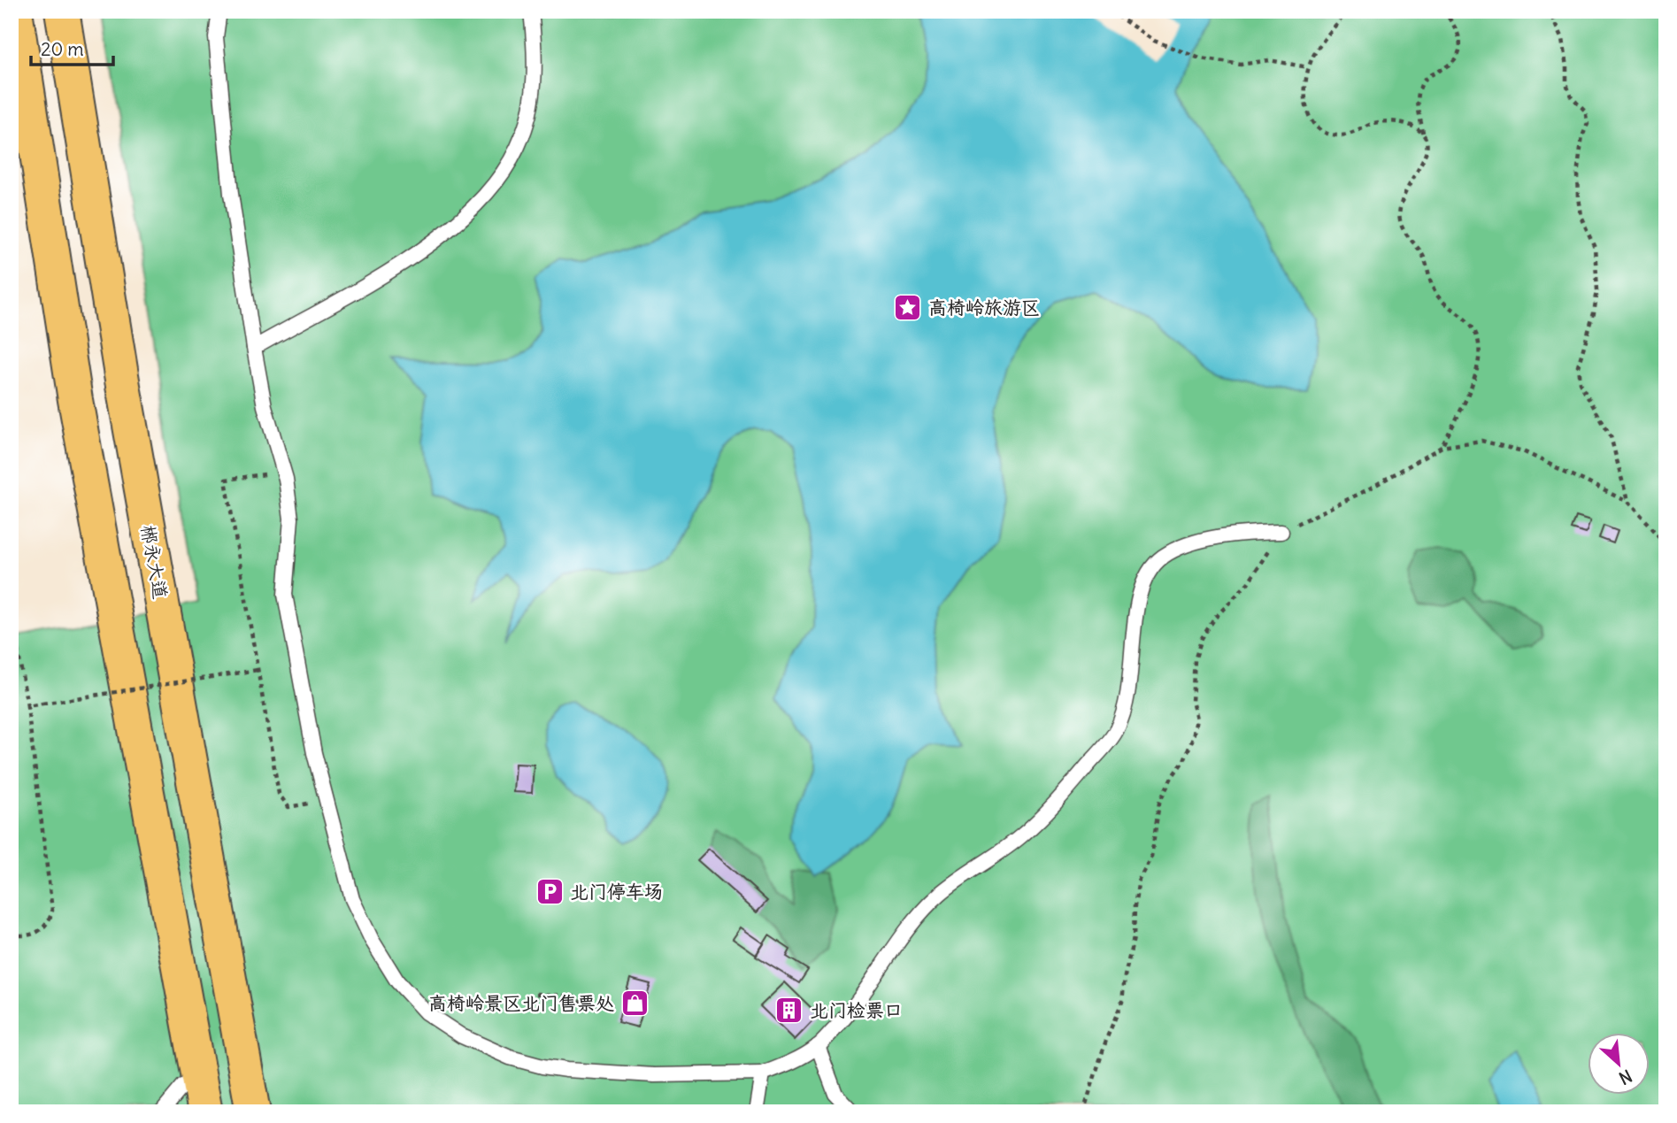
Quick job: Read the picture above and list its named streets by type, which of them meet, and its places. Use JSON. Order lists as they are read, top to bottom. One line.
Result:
{"streets":{"highway":["郴永大道"]},"places":{"place":["高椅岭旅游区"],"parking":["北门停车场"],"shop":["高椅岭景区北门售票处"],"building":["北门检票口"]},"scale_bar":"20 m","north":"bottom right"}
